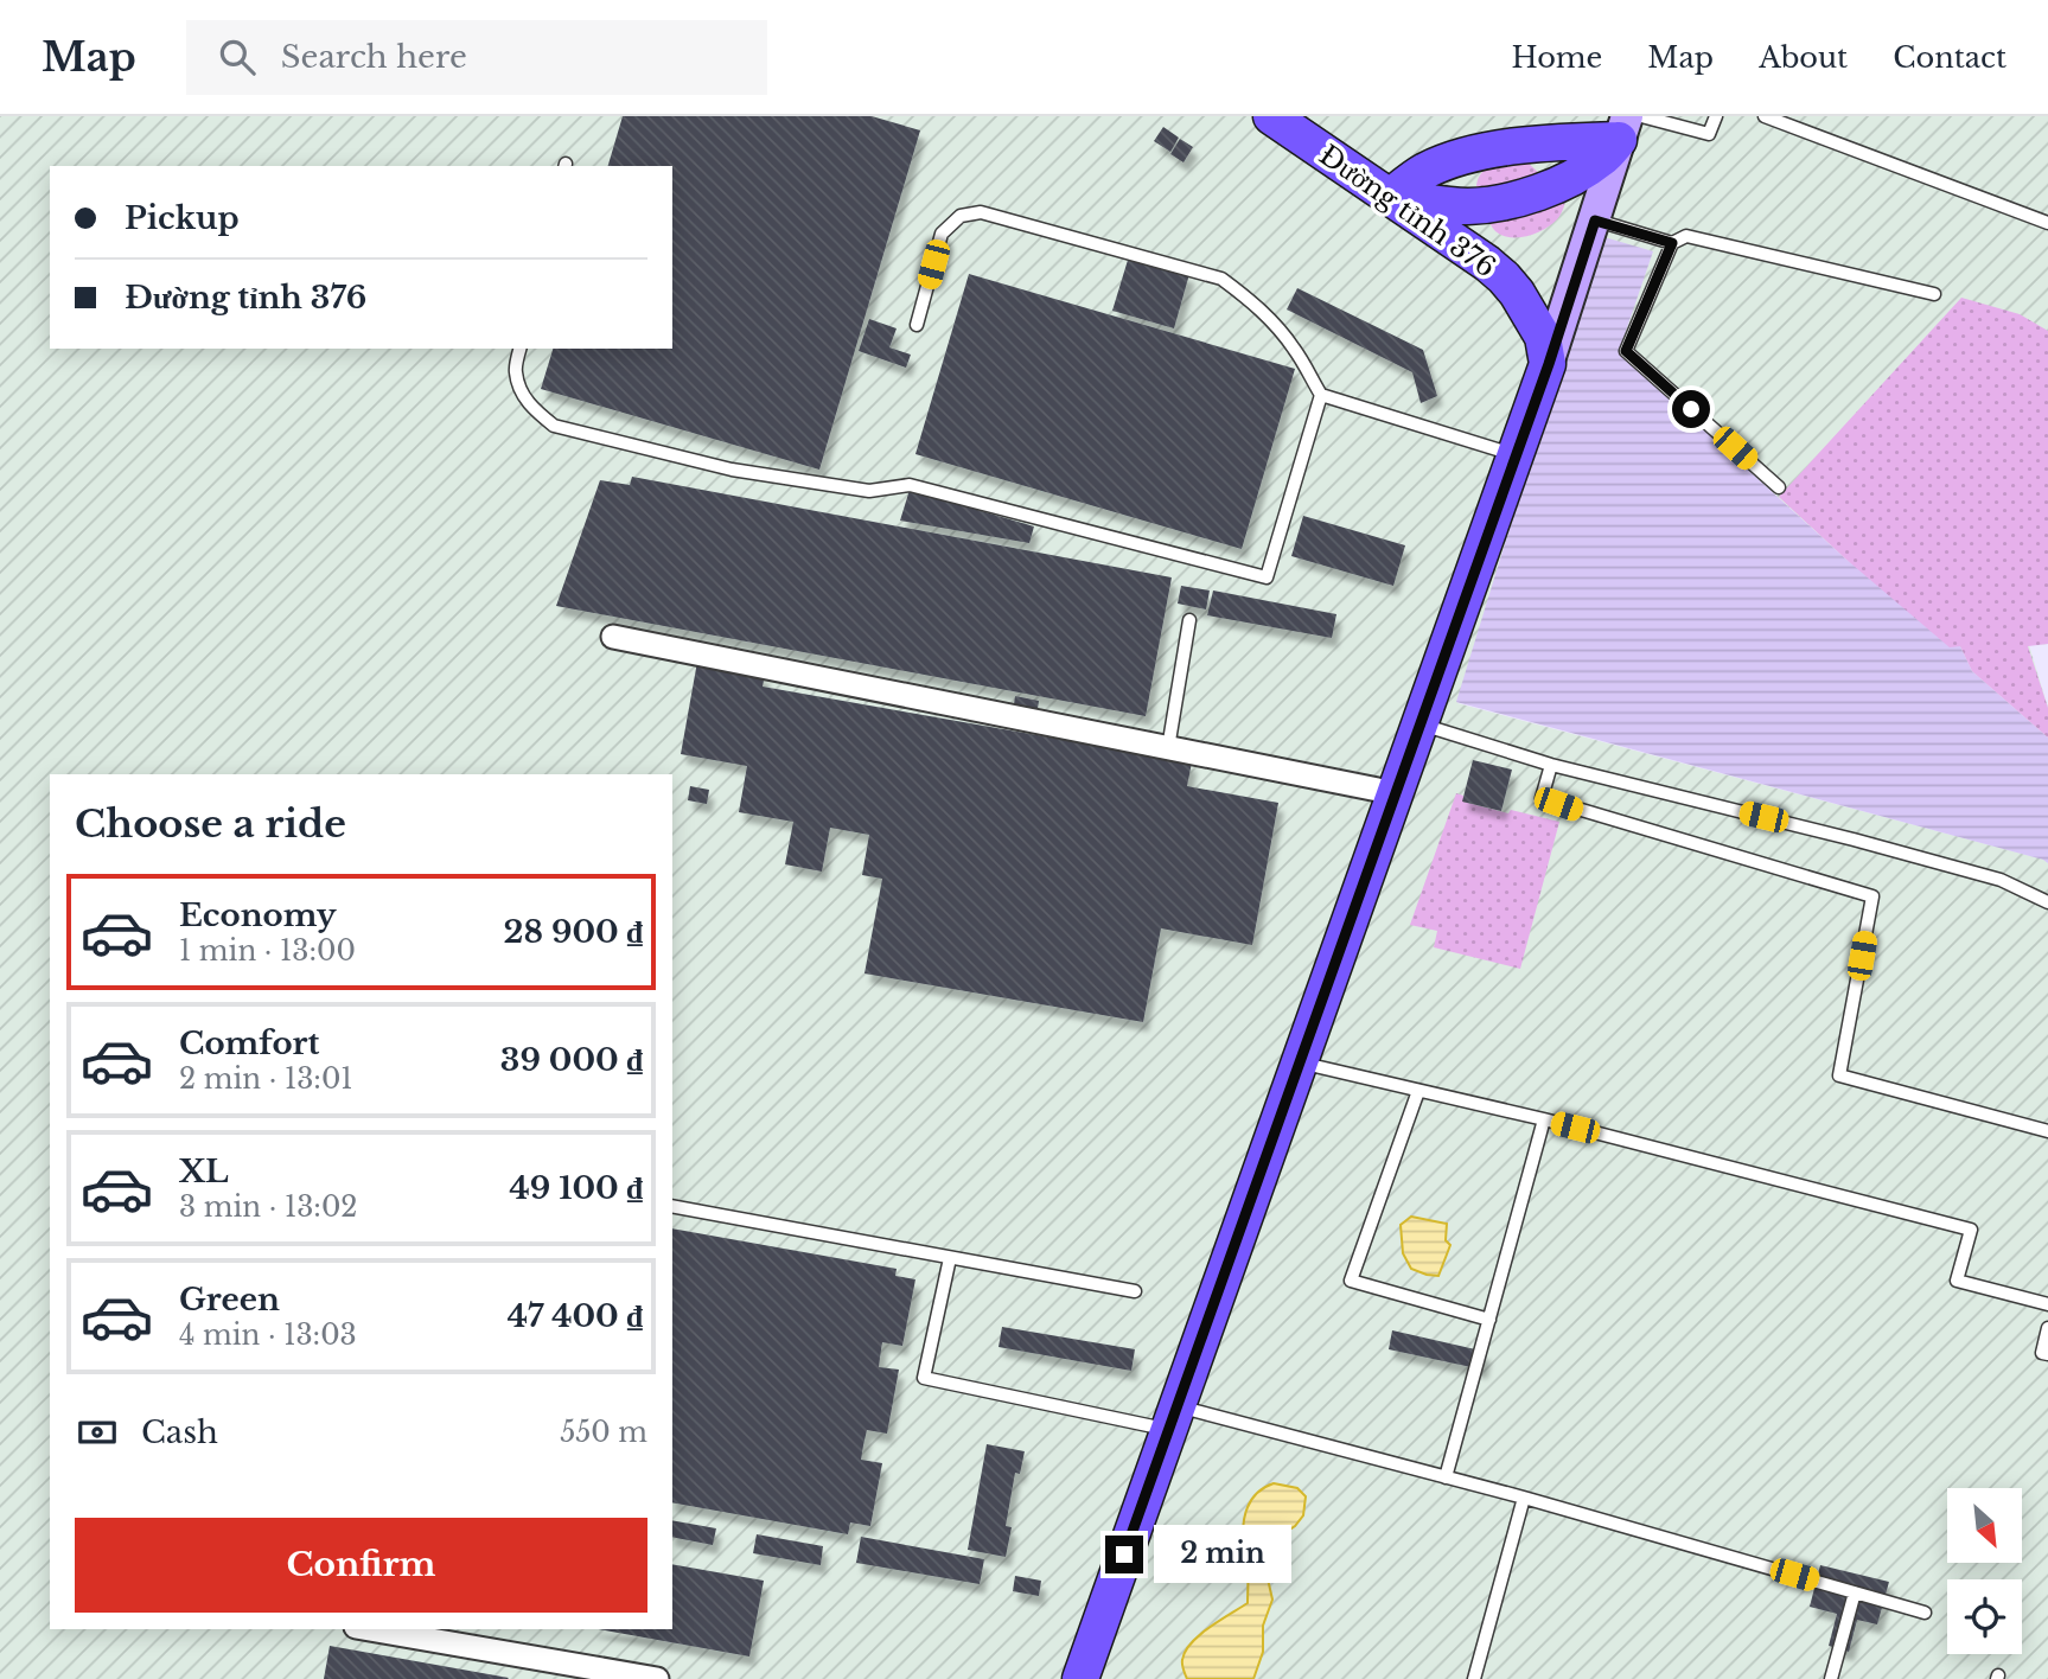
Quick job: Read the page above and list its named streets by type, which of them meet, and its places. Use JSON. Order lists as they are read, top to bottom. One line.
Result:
{"streets":{"main road":["Đường tỉnh 376"]},"north":"bottom right","page":{"header":"Map","search":"Search here","nav":["Home","Map","About","Contact"],"banner":["Pickup","Đường tỉnh 376"],"heading":"Choose a ride","list":[{"name":"Economy","note":"1 min · 13:00","value":"28 900 ₫"},{"name":"Comfort","note":"2 min · 13:01","value":"39 000 ₫"},{"name":"XL","note":"3 min · 13:02","value":"49 100 ₫"},{"name":"Green","note":"4 min · 13:03","value":"47 400 ₫"}],"pay":["Cash","550 m"],"buttons":"Confirm","bubble":"2 min"}}
